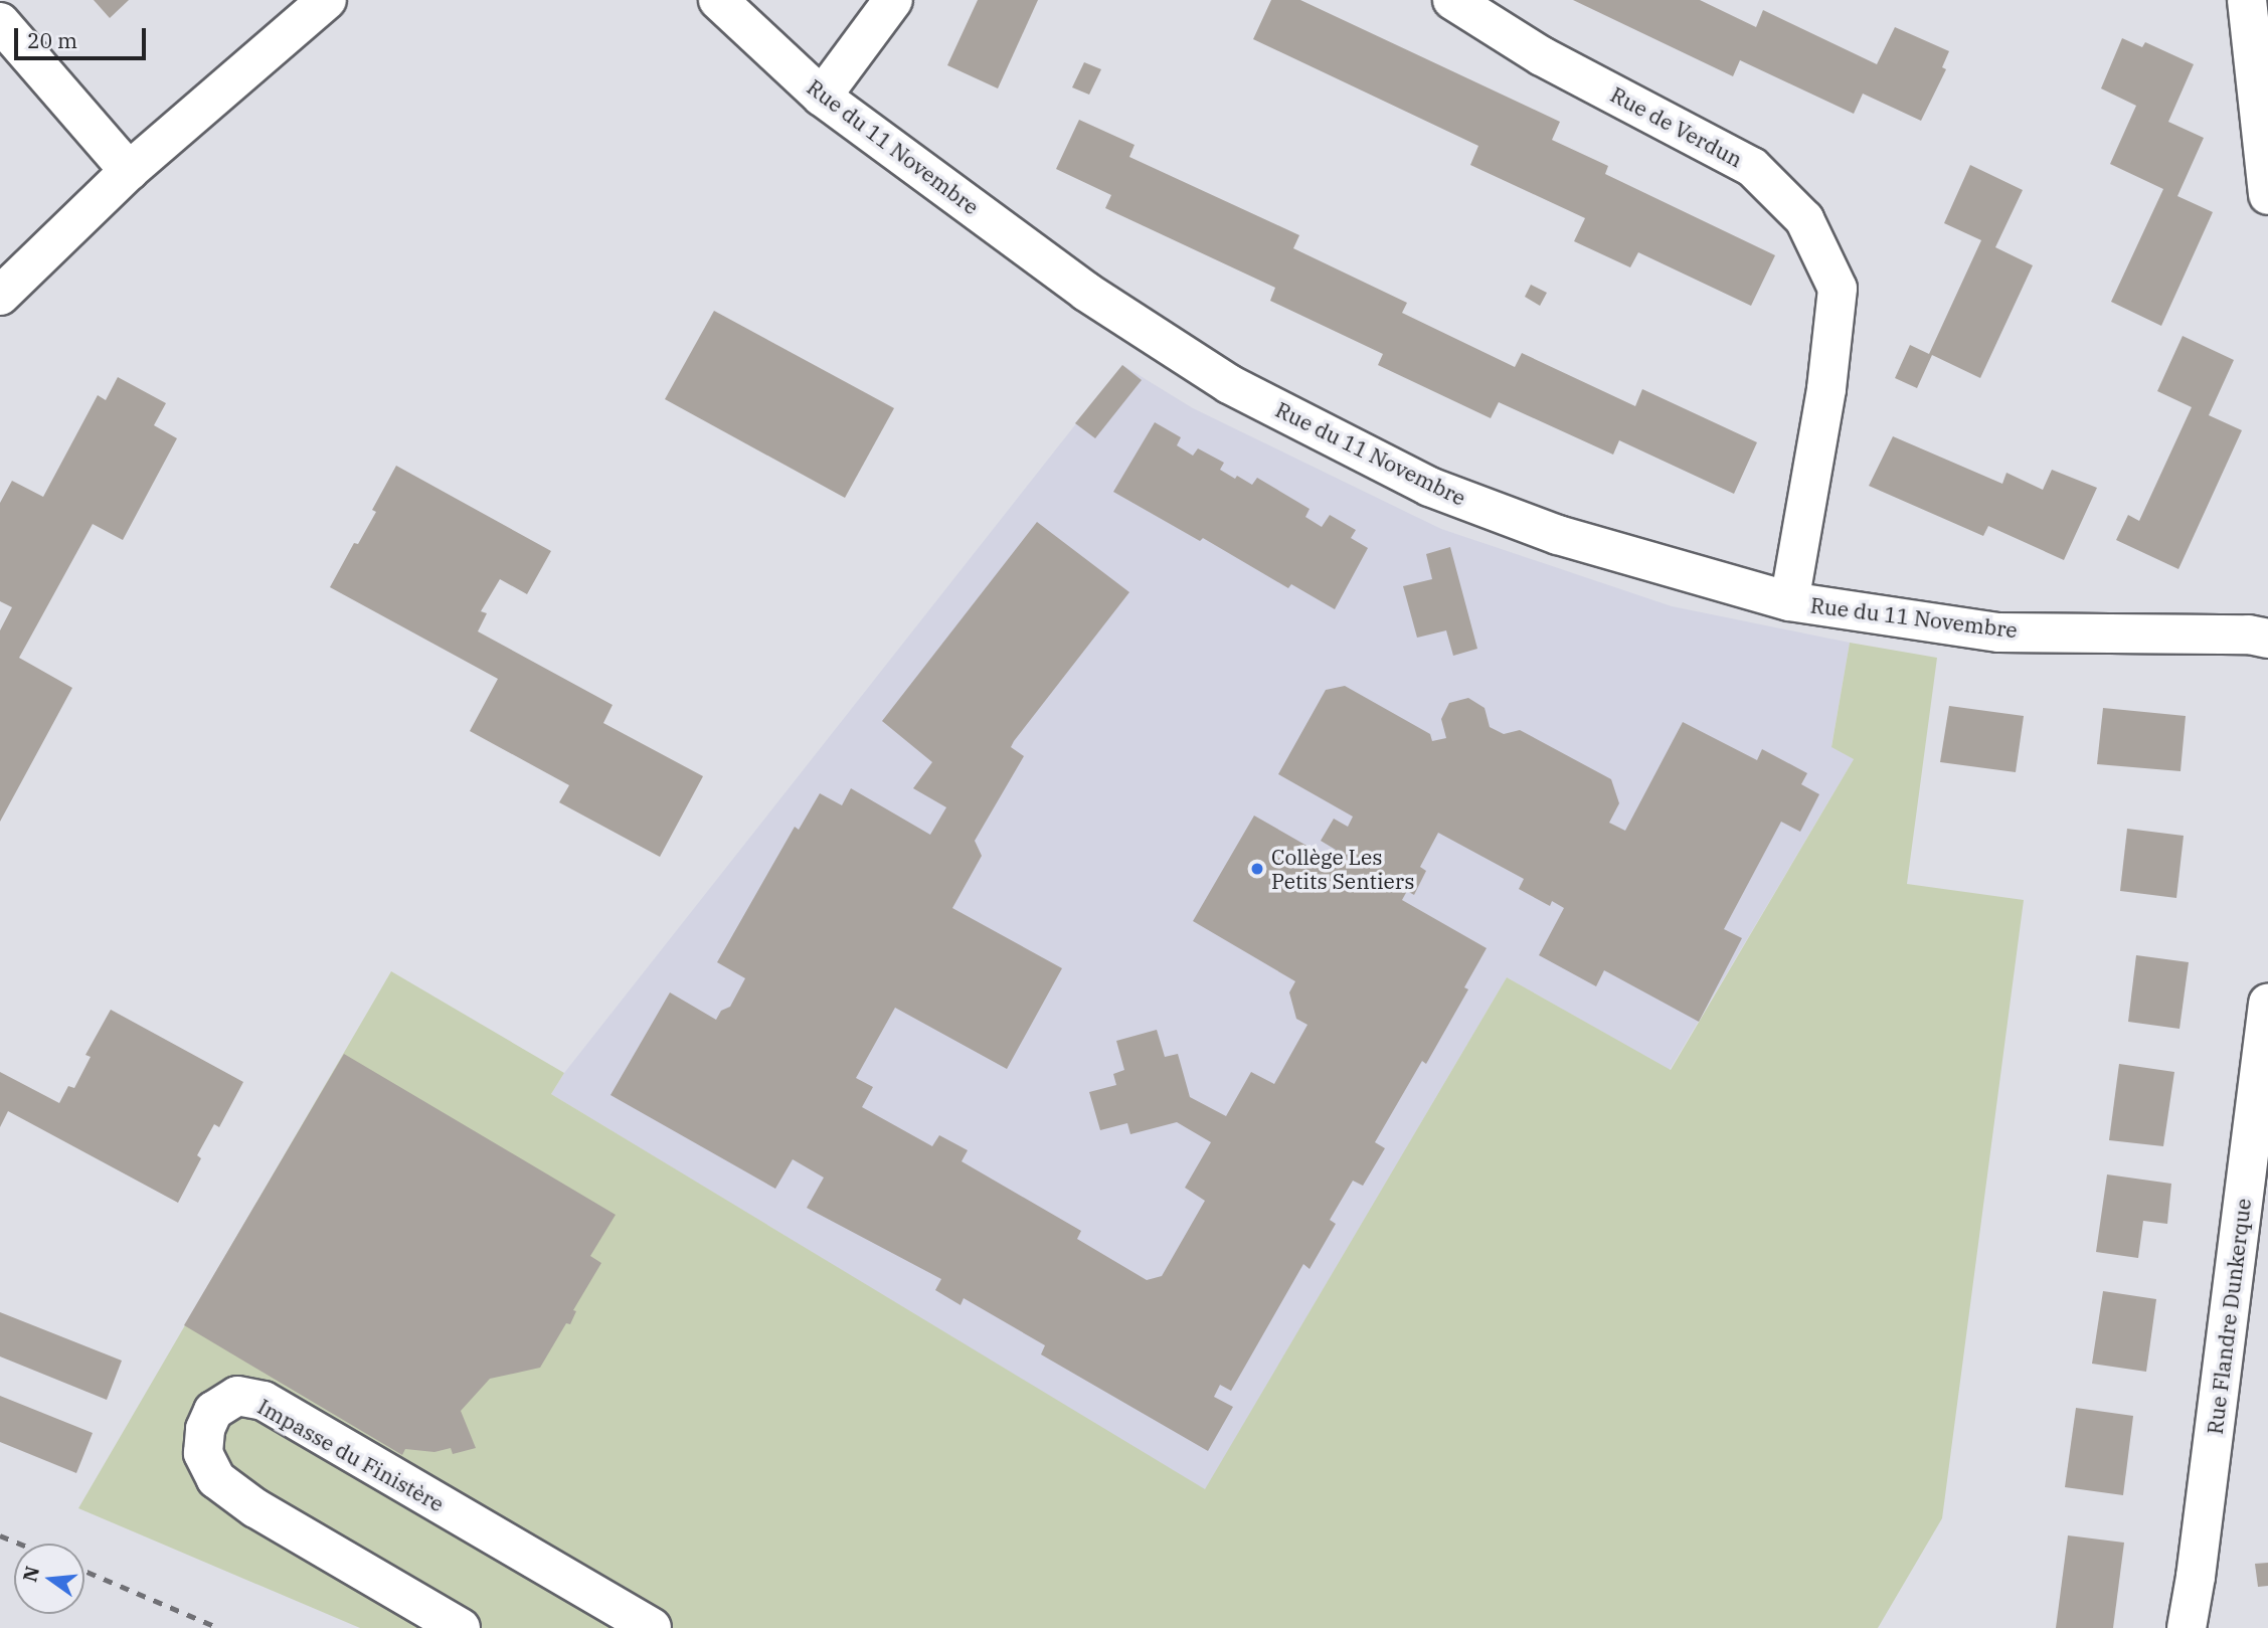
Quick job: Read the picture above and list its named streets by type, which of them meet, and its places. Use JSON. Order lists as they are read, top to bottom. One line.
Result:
{"streets":{"street":["Rue de Verdun","Rue du 11 Novembre","Rue Flandre Dunkerque","Impasse du Finistère"]},"crossings":[["Rue de Verdun","Rue du 11 Novembre"]],"places":["Collège Les Petits Sentiers"],"scale_bar":"20 m","north":"left"}
